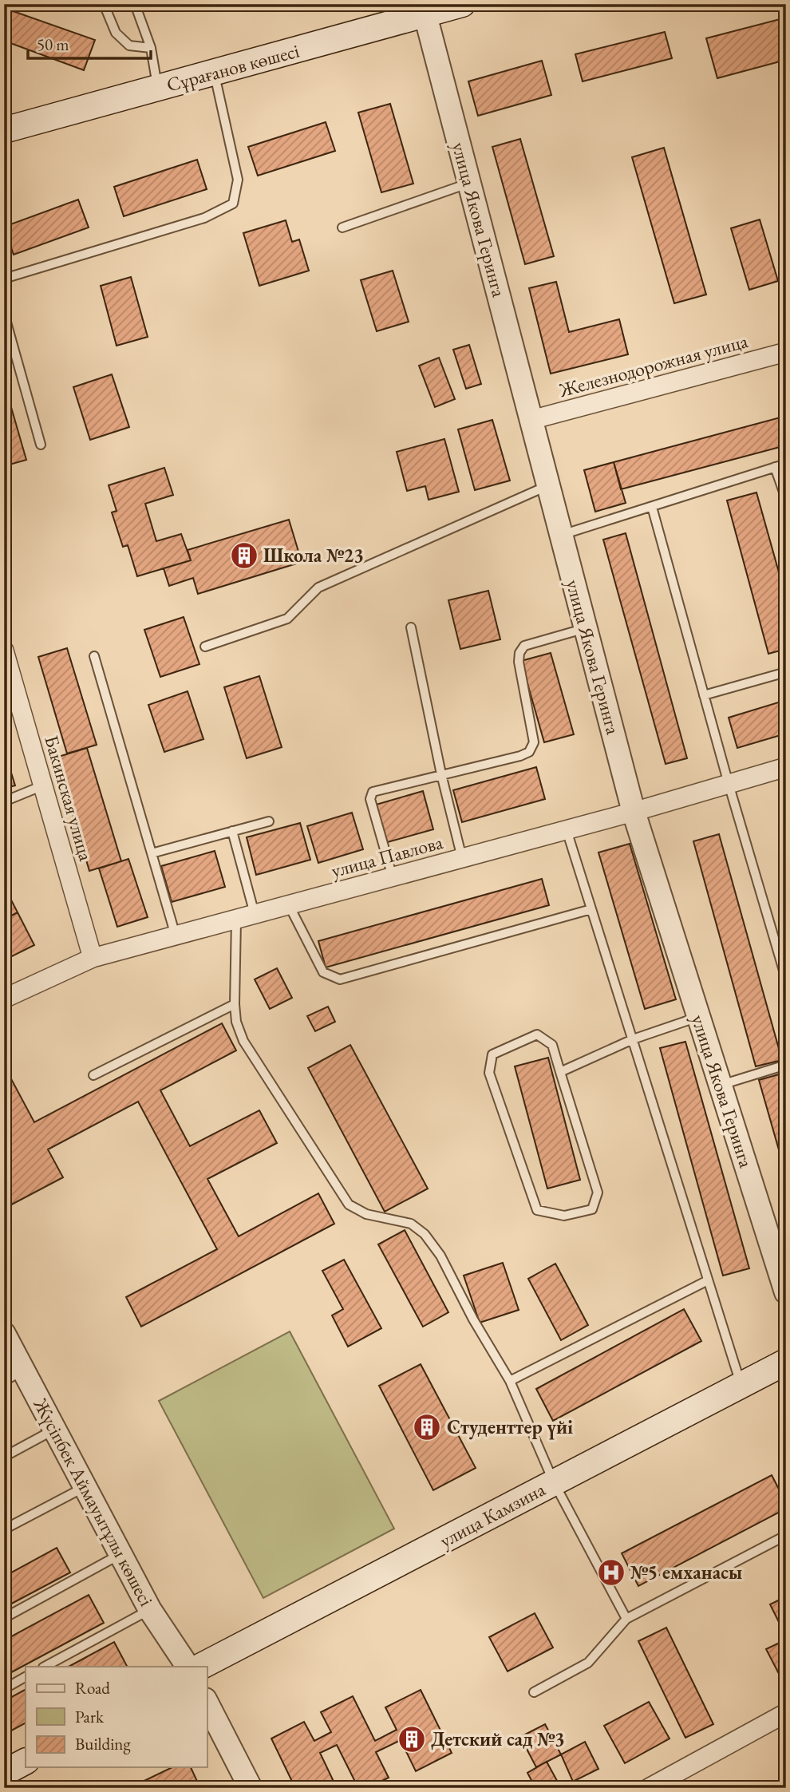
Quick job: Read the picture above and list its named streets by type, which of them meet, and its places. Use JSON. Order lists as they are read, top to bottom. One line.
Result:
{"streets":{"main road":["Сұрағанов көшесі","улица Камзина"],"street":["улица Якова Геринга","Железнодорожная улица","Бакинская улица","улица Павлова","Жүсіпбек Аймауытұлы көшесі"]},"crossings":[["Сұрағанов көшесі","улица Якова Геринга"],["улица Якова Геринга","Железнодорожная улица"],["улица Якова Геринга","улица Павлова"],["Бакинская улица","улица Павлова"]],"places":{"building":["Школа №23","Студенттер үйі","Детский сад №3"],"hospital":["№5 емханасы"]},"legend":["Road","Park","Building"],"scale_bar":"50 m"}
